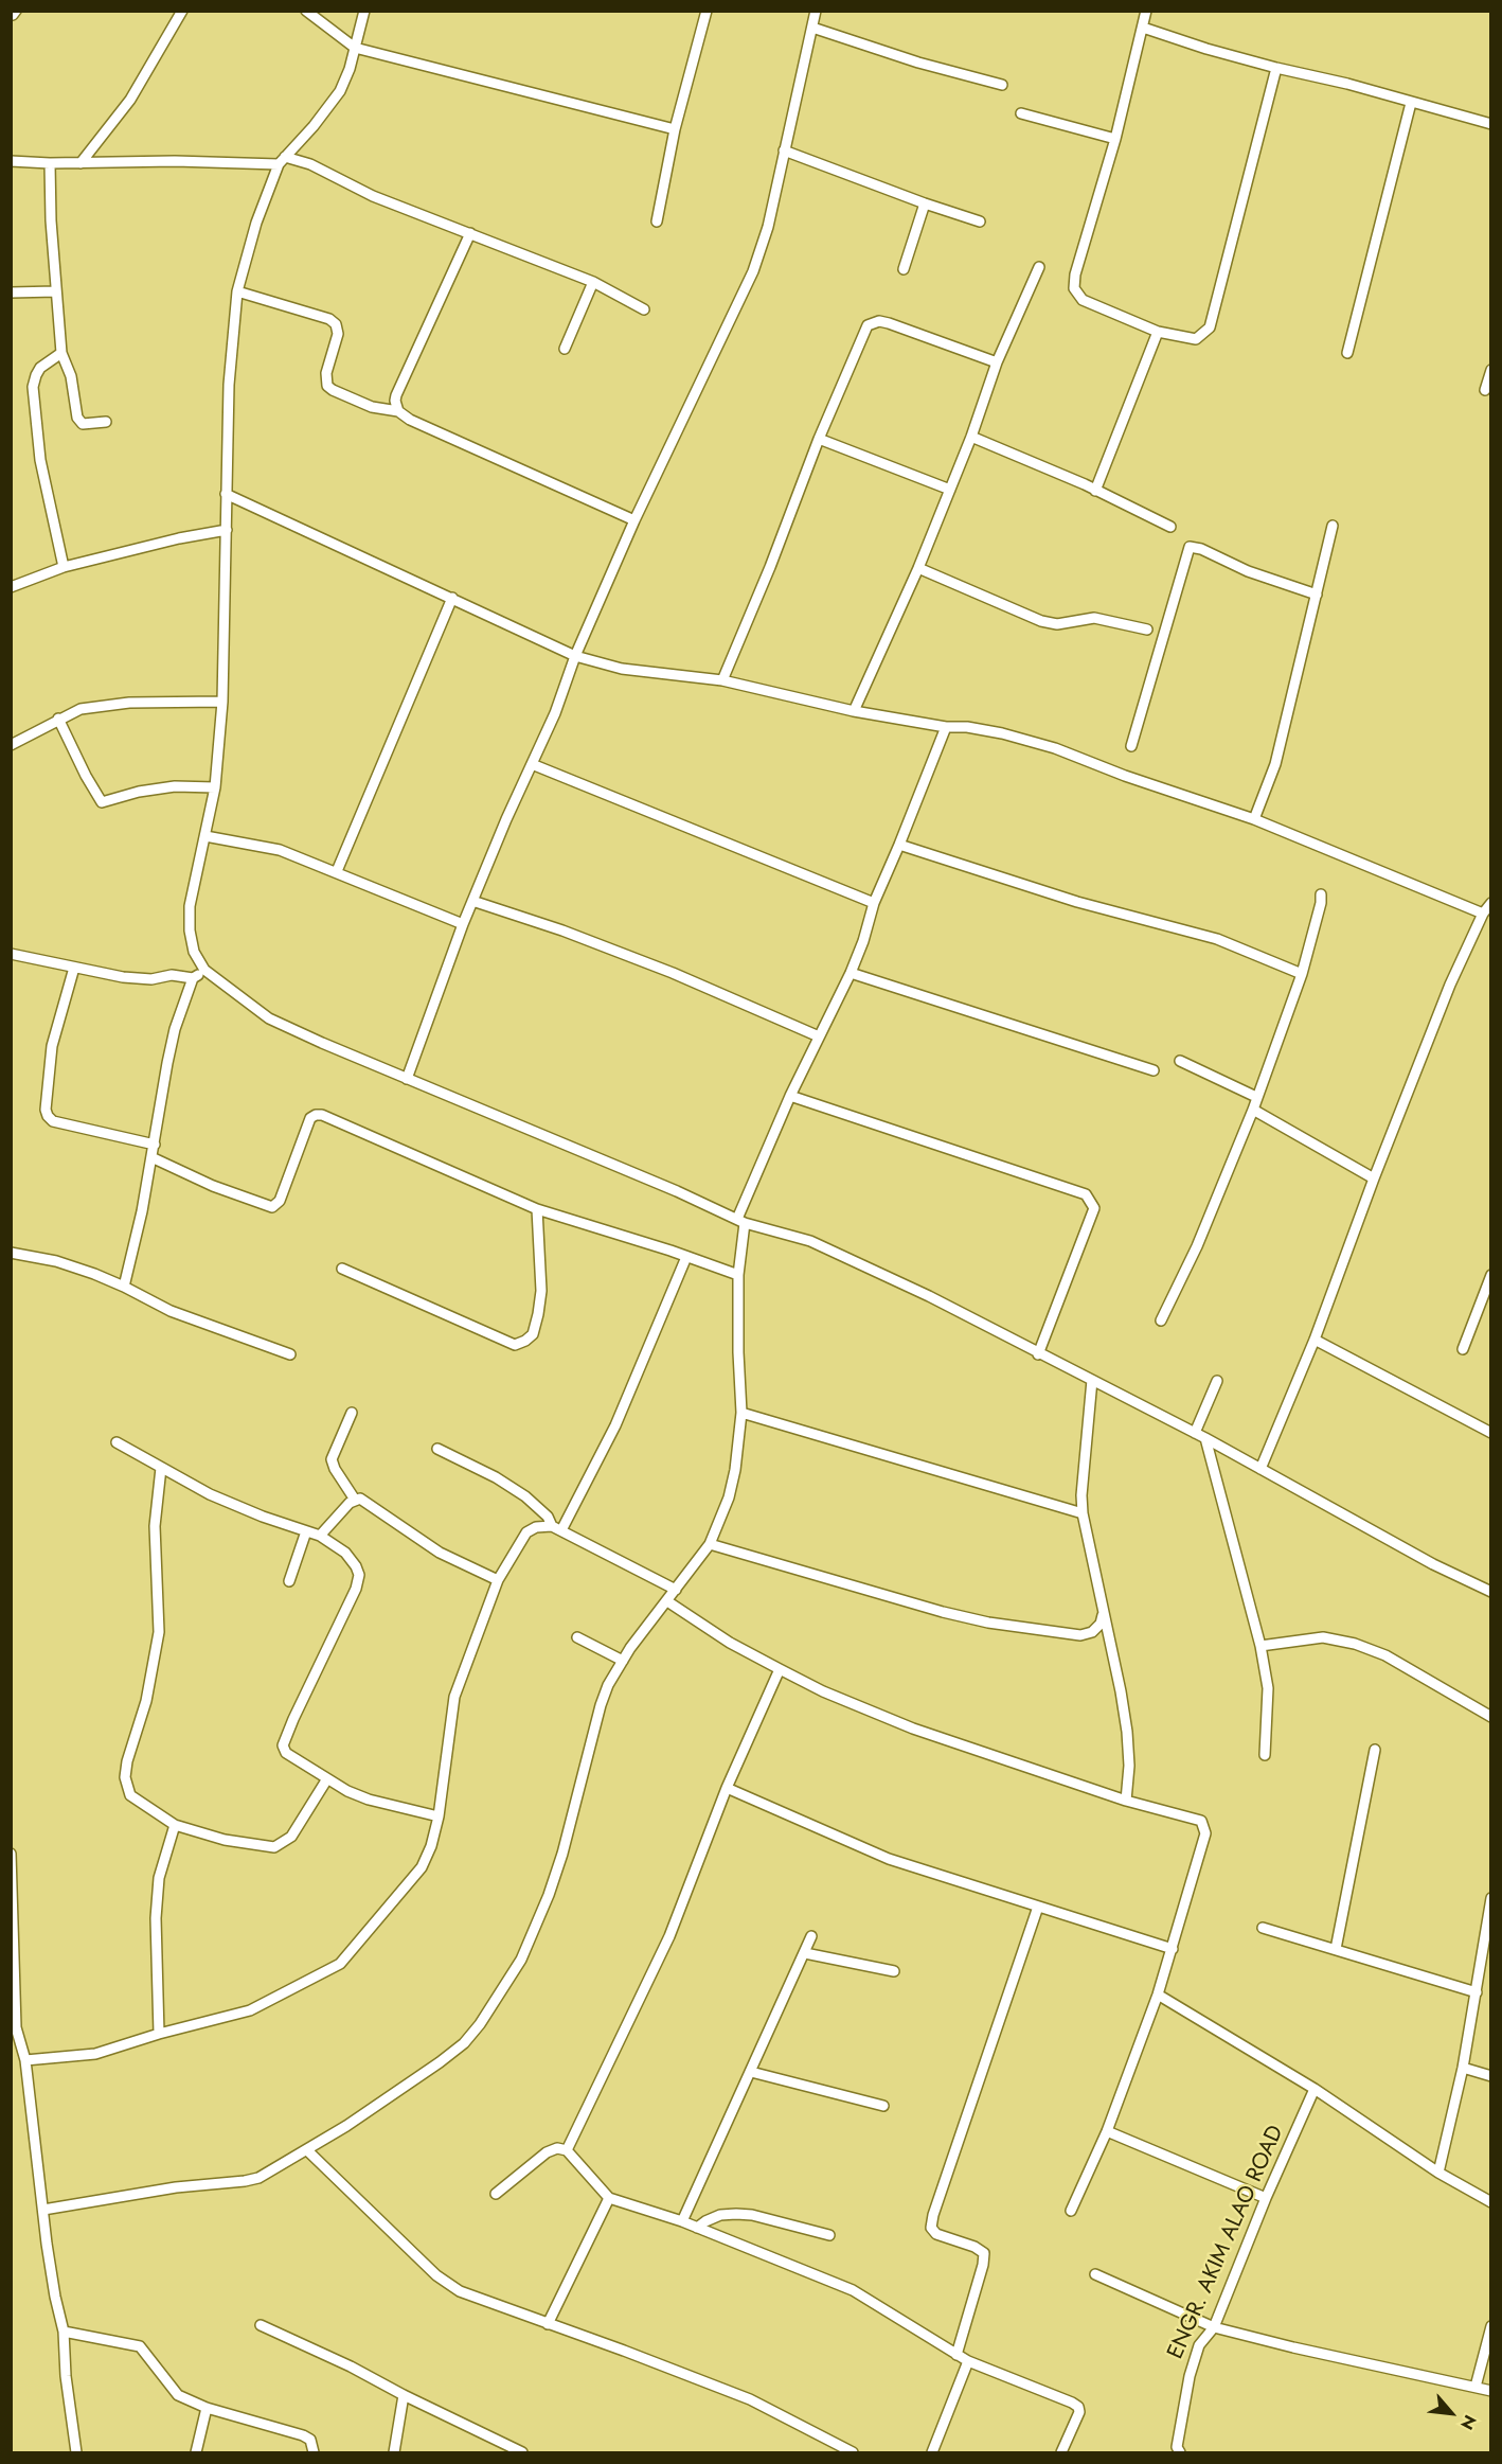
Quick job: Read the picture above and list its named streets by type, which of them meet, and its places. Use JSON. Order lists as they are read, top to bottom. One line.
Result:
{"streets":{"street":["ENGR. AKIM ALAO ROAD"]},"north":"bottom right"}
